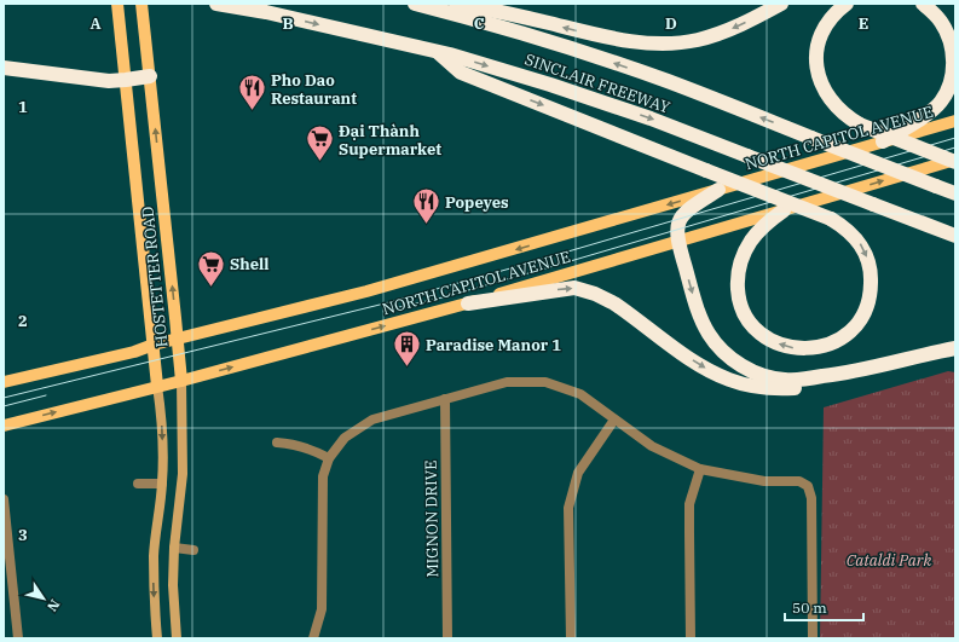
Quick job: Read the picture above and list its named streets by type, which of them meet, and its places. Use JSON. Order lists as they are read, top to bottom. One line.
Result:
{"streets":{"highway":["SINCLAIR FREEWAY"],"main road":["NORTH CAPITOL AVENUE","HOSTETTER ROAD"],"street":["MIGNON DRIVE"]},"crossings":[["NORTH CAPITOL AVENUE","HOSTETTER ROAD"]],"parks":["Cataldi Park"],"places":{"restaurant":["Pho Dao Restaurant","Popeyes"],"supermarket":["Đại Thành Supermarket","Shell"],"building":["Paradise Manor 1"]},"scale_bar":"50 m","north":"bottom right","grid":{"columns":["A","B","C","D","E"],"rows":["1","2","3"]}}
